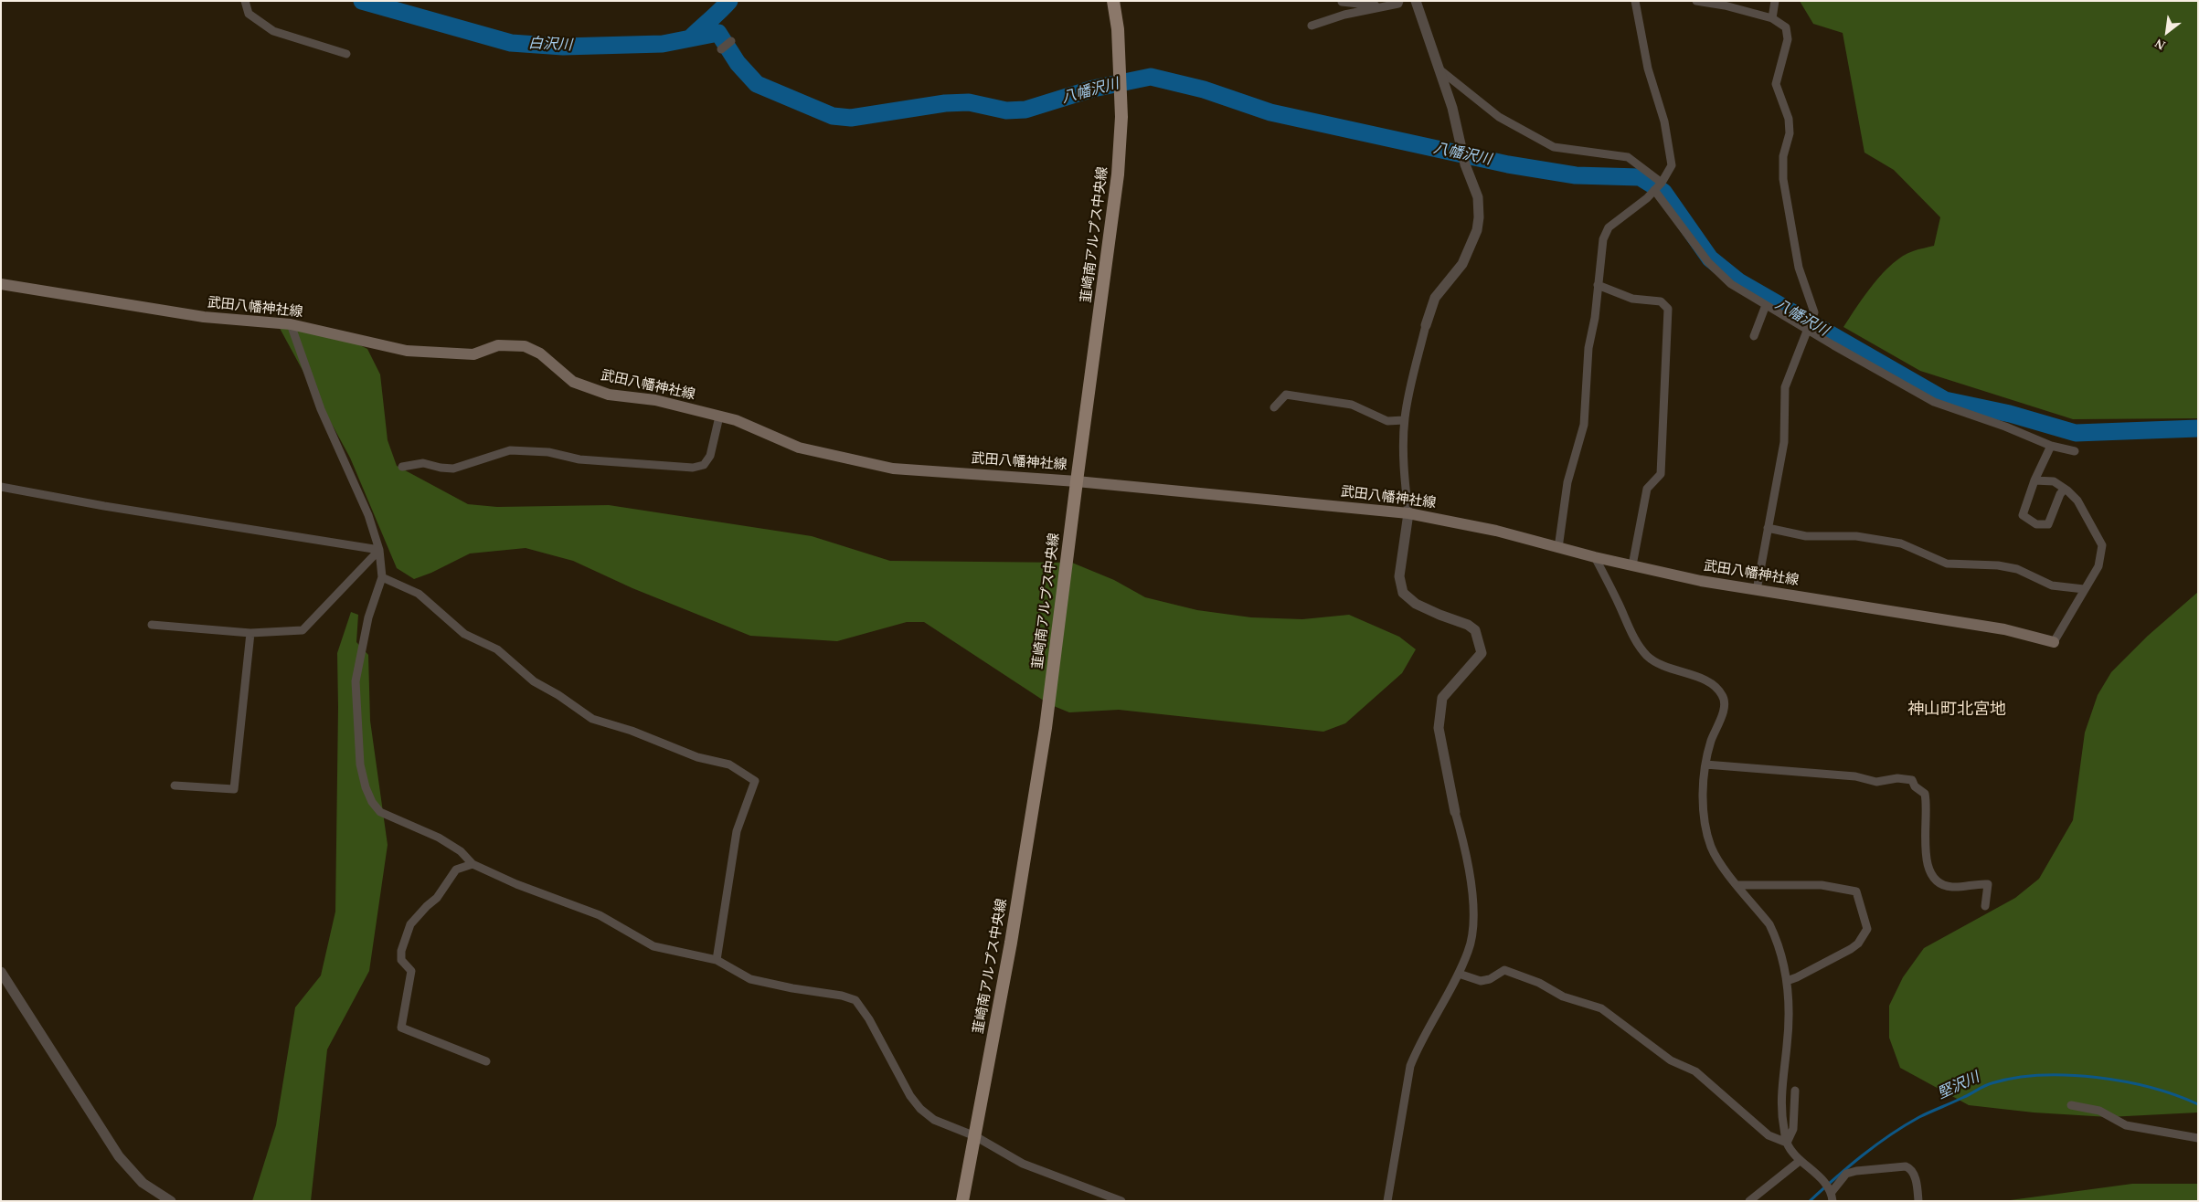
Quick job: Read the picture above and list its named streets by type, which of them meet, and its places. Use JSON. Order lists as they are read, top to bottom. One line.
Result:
{"streets":{"main road":["韮崎南アルプス中央線","武田八幡神社線"]},"crossings":[["韮崎南アルプス中央線","武田八幡神社線"]],"districts":["神山町北宮地"],"water":["白沢川","八幡沢川","堅沢川"],"north":"bottom left"}
